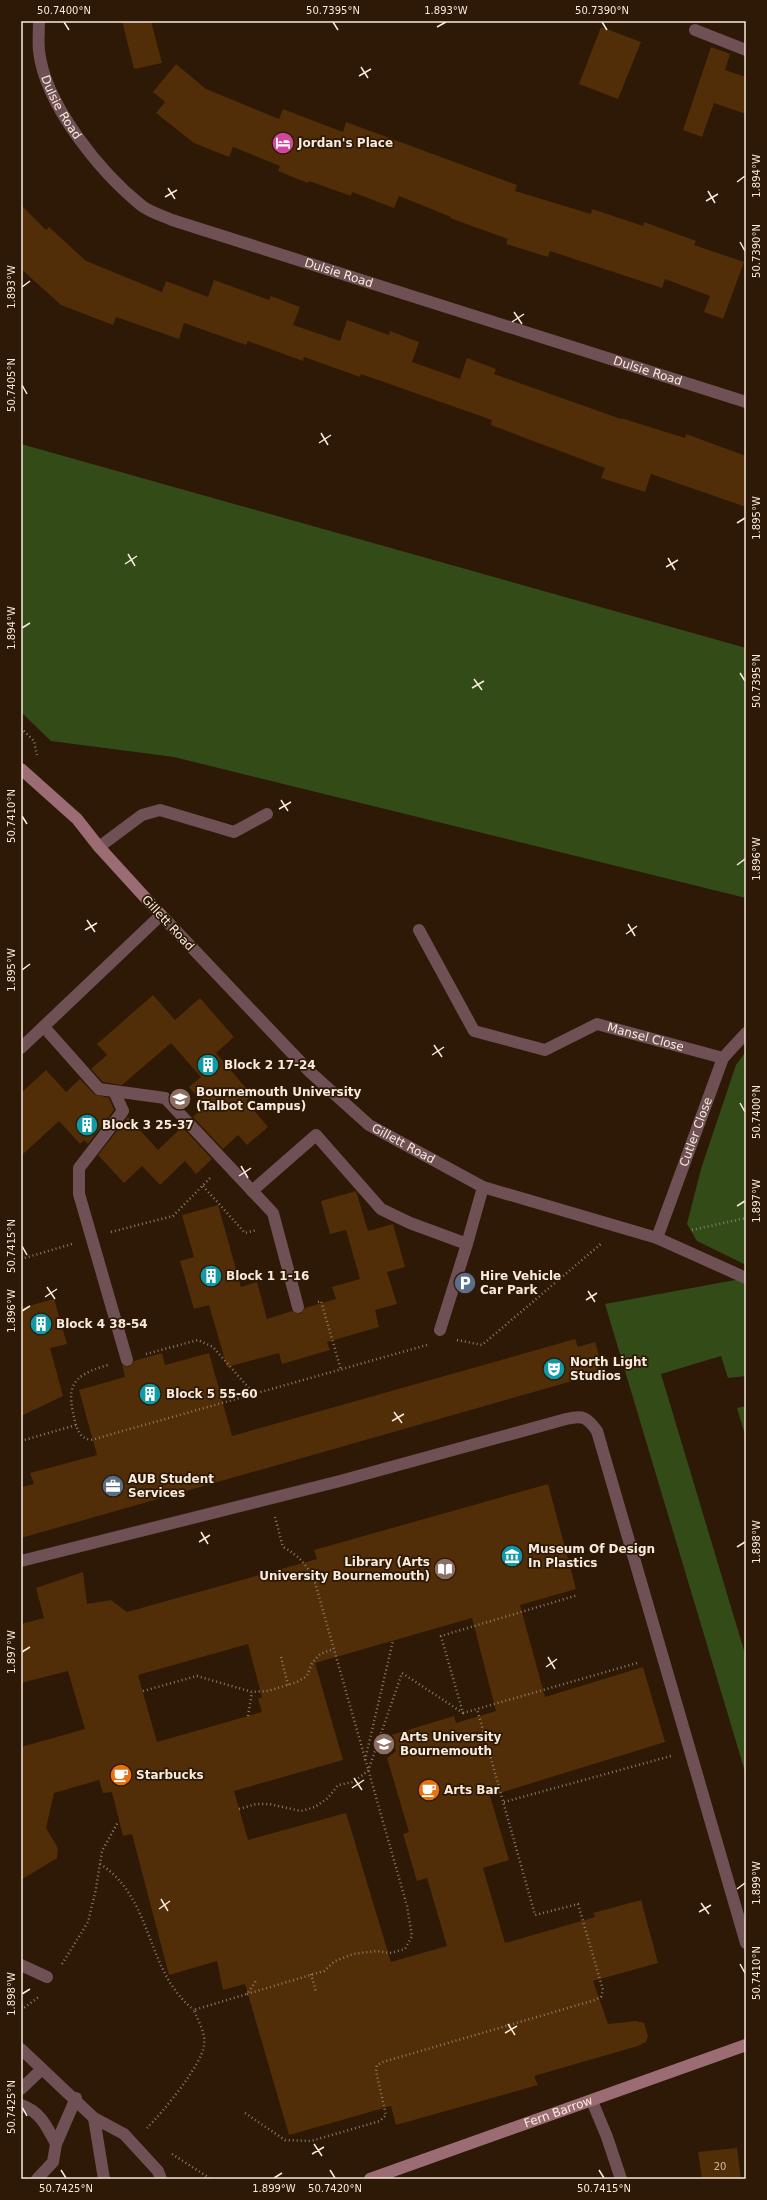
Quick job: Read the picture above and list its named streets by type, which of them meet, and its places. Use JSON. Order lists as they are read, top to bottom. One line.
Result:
{"streets":{"street":["Dulsie Road","Gillett Road","Mansel Close","Cutler Close","Fern Barrow"]},"crossings":[["Gillett Road","Cutler Close"],["Mansel Close","Cutler Close"]],"places":{"hotel":["Jordan's Place"],"building":["Block 2 17-24","Block 3 25-37","Block 1 1-16","Block 4 38-54","Block 5 55-60"],"school or university":["Bournemouth University (Talbot Campus)","Arts University Bournemouth"],"parking":["Hire Vehicle Car Park"],"theatre":["North Light Studios"],"office":["AUB Student Services"],"museum":["Museum Of Design In Plastics"],"library":["Library (Arts University Bournemouth)"],"cafe":["Starbucks","Arts Bar"]},"house_numbers":["20"],"coordinates":["50.7400°N","50.7395°N","1.893°W","50.7390°N","1.894°W","50.7405°N","1.895°W","50.7410°N","1.896°W","1.897°W","50.7415°N","1.898°W","1.899°W","50.7425°N","50.7420°N"]}
